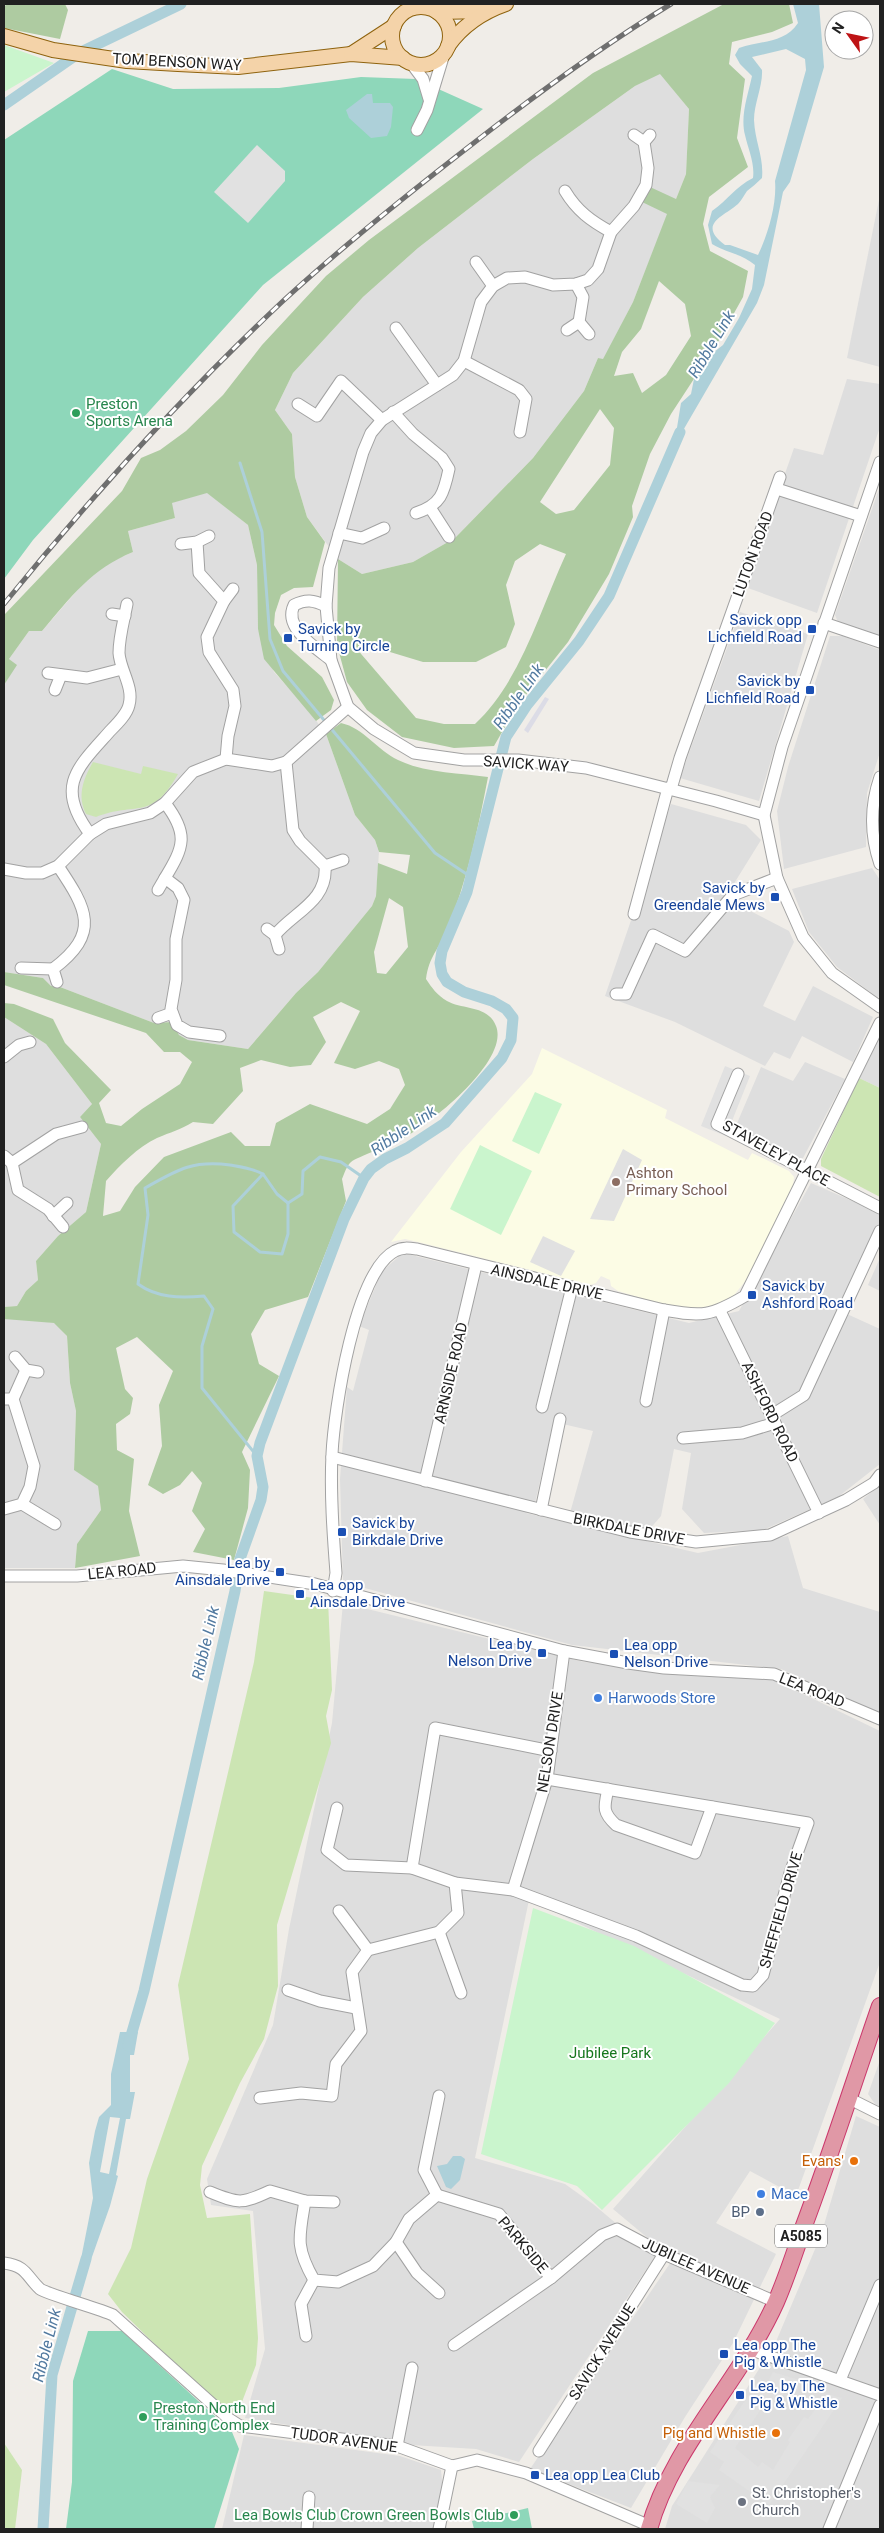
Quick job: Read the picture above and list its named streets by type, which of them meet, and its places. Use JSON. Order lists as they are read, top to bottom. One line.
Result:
{"streets":{"highway":["A5085"],"main road":["TOM BENSON WAY"],"street":["LUTON ROAD","SAVICK WAY","STAVELEY PLACE","AINSDALE DRIVE","ARNSIDE ROAD","ASHFORD ROAD","BIRKDALE DRIVE","LEA ROAD","NELSON DRIVE","SHEFFIELD DRIVE","PARKSIDE","JUBILEE AVENUE","SAVICK AVENUE","TUDOR AVENUE"]},"crossings":[["LUTON ROAD","SAVICK WAY"],["STAVELEY PLACE","AINSDALE DRIVE"],["AINSDALE DRIVE","ARNSIDE ROAD"],["AINSDALE DRIVE","ASHFORD ROAD"],["AINSDALE DRIVE","BIRKDALE DRIVE"],["AINSDALE DRIVE","LEA ROAD"],["ARNSIDE ROAD","BIRKDALE DRIVE"],["ASHFORD ROAD","BIRKDALE DRIVE"],["LEA ROAD","NELSON DRIVE"],["NELSON DRIVE","SHEFFIELD DRIVE"],["A5085","JUBILEE AVENUE"],["PARKSIDE","JUBILEE AVENUE"],["JUBILEE AVENUE","SAVICK AVENUE"]],"water":["Ribble Link"],"parks":["Jubilee Park"],"places":{"other":["Preston Sports Arena","Ashton Primary School","Harwoods Store","Evans'","Mace","BP","Preston North End Training Complex","Pig and Whistle","St. Christopher's Church","Lea Bowls Club Crown Green Bowls Club"],"transit":["Savick opp Lichfield Road","Savick by Turning Circle","Savick by Lichfield Road","Savick by Greendale Mews","Savick by Ashford Road","Savick by Birkdale Drive","Lea by Ainsdale Drive","Lea opp Ainsdale Drive","Lea by Nelson Drive","Lea opp Nelson Drive","Lea opp The Pig & Whistle","Lea, by The Pig & Whistle","Lea opp Lea Club"]},"north":"top left"}
